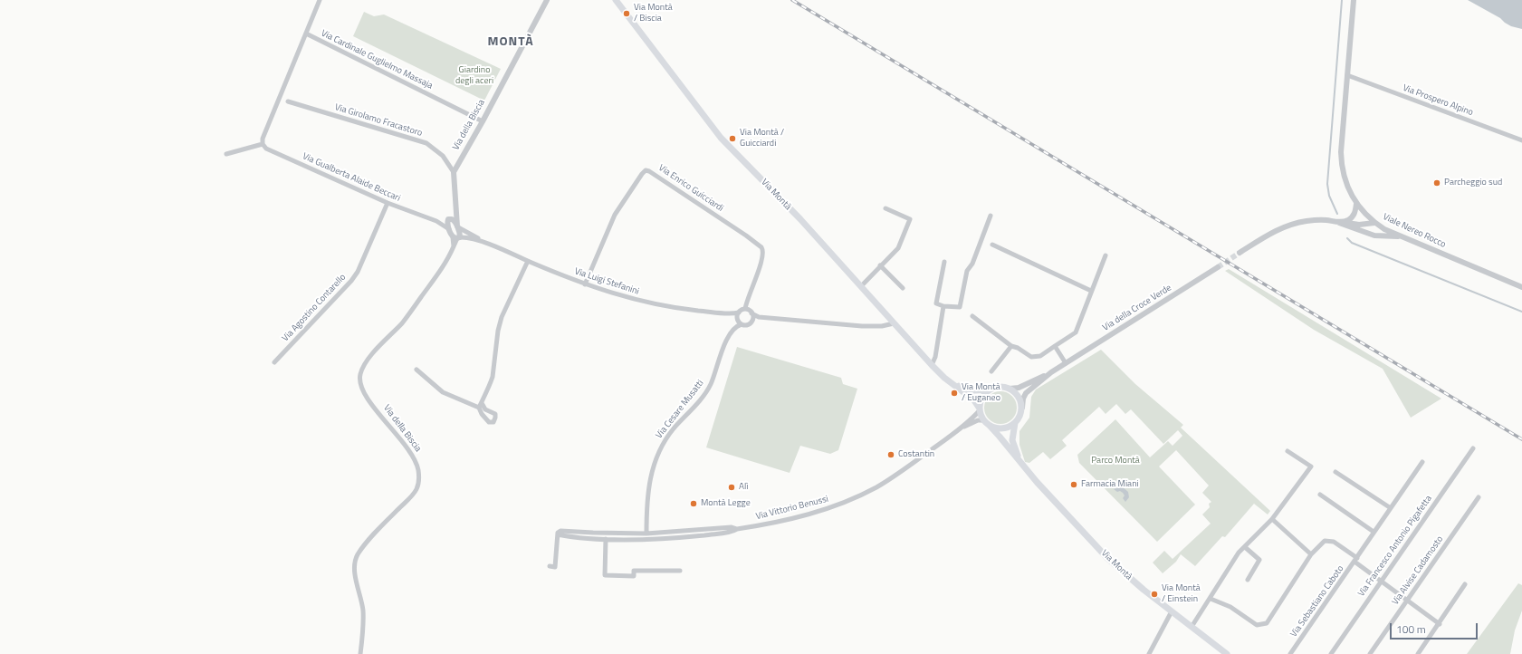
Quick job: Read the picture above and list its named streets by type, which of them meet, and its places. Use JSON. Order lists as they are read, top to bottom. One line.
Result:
{"streets":{"main road":["Via Montà"],"street":["Via Cardinale Guglielmo Massaja","Via Prospero Alpino","Via Girolamo Fracastoro","Via della Biscia","Via Gualberta Alaide Beccari","Via Enrico Guicciardi","Viale Nereo Rocco","Via Luigi Stefanini","Via Agostino Contarello","Via della Croce Verde","Via Cesare Musatti","Via Vittorio Benussi","Via Francesco Antonio Pigafetta","Via Alvise Cadamosto","Via Sebastiano Caboto"]},"crossings":[["Via Cardinale Guglielmo Massaja","Via della Biscia"],["Via Prospero Alpino","Viale Nereo Rocco"],["Via Girolamo Fracastoro","Via della Biscia"],["Via della Biscia","Via Gualberta Alaide Beccari"],["Via della Biscia","Via Luigi Stefanini"],["Via Gualberta Alaide Beccari","Via Agostino Contarello"],["Via Enrico Guicciardi","Via Luigi Stefanini"],["Via Enrico Guicciardi","Via Cesare Musatti"],["Via Montà","Via della Croce Verde"],["Via Montà","Via Vittorio Benussi"],["Via Luigi Stefanini","Via Cesare Musatti"],["Via della Croce Verde","Via Vittorio Benussi"],["Via Cesare Musatti","Via Vittorio Benussi"]],"districts":["MONTÀ"],"parks":["Giardino degli aceri","Parco Montà"],"places":["Via Montà / Biscia","Via Montà / Guicciardi","Parcheggio sud","Via Montà / Euganeo","Costantin","Farmacia Miani","Alì","Montà Legge","Via Montà / Einstein"],"scale_bar":"100 m"}
